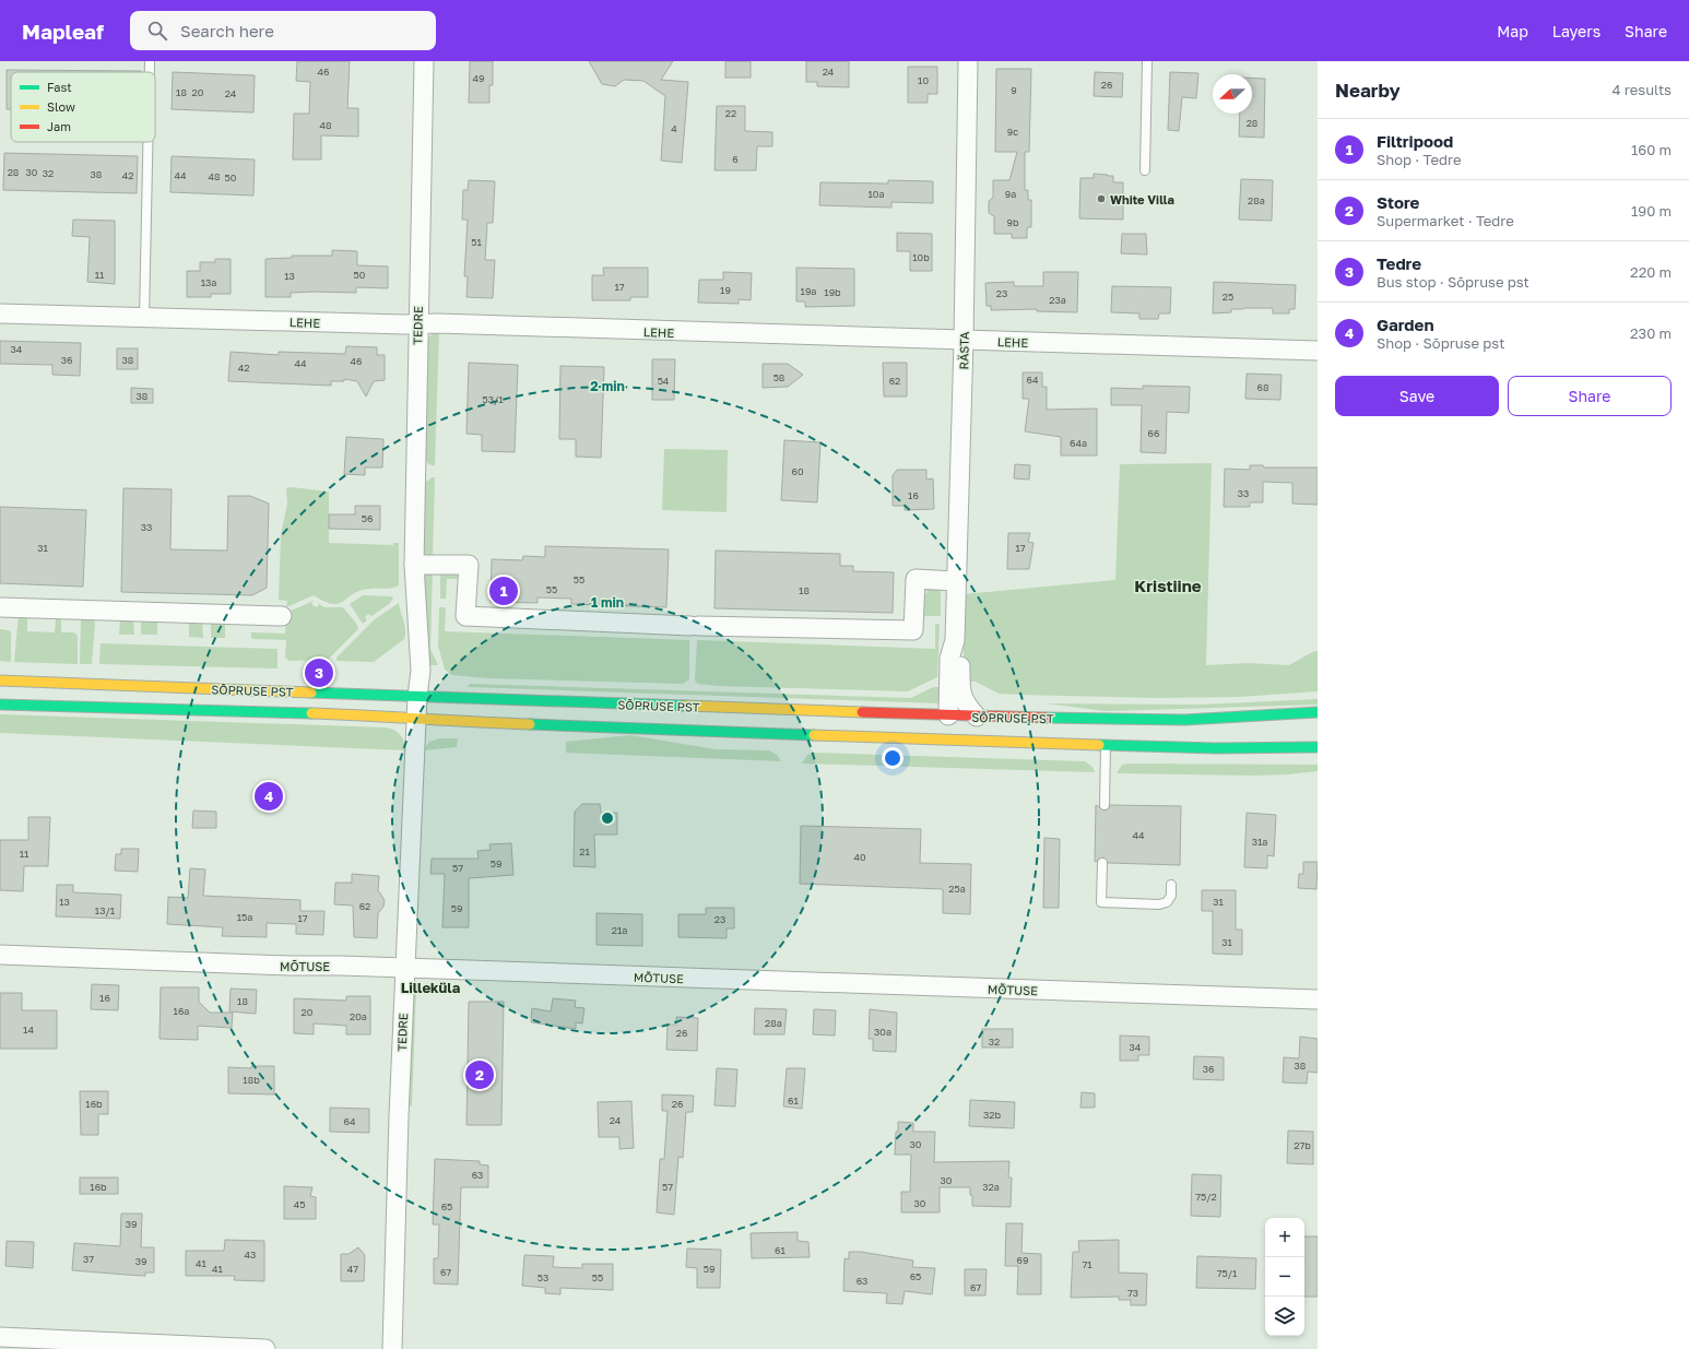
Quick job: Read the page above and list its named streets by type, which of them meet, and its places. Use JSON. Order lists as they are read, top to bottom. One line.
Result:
{"streets":{"main road":["SÕPRUSE PST"],"street":["LEHE","TEDRE","RÄSTA","MÕTUSE"]},"crossings":[["LEHE","TEDRE"],["LEHE","RÄSTA"],["TEDRE","SÕPRUSE PST"],["TEDRE","MÕTUSE"],["RÄSTA","SÕPRUSE PST"]],"districts":["Kristiine","Lilleküla"],"places":["White Villa"],"house_numbers":["46","24","49","10","26","9","18","20","24","22","28","48","4","9c","6","28","30","32","38","42","44","48","50","10a","9a","28a","9b","51","10b","11","50","13","13a","17","19","19a","19b","23","25","23a","34","36","38","46","44","42","58","64","54","62","68","38","53/1","66","64a","60","33","16","56","33","31","17","55","55","18","44","31a","21","11","40","59","57","25a","13","31","62","59","13/1","15a","17","23","21a","31","16","18","16a","20","20a","28a","14","30a","26","32","34","38","36","18b","61","16b","26","32b","24","64","30","27b","63","30","16b","57","32a","75/2","30","45","65","39","61","43","37","69","39","41","71","41","47","59","67","75/1","65","53","55","63","67","73"],"legend":["Fast","Slow","Jam"],"north":"left","page":{"header":"Mapleaf","search":"Search here","nav":["Map","Layers","Share"],"heading":["Nearby","4 results"],"list":[{"mark":"1","name":"Filtripood","note":"Shop · Tedre","value":"160 m"},{"mark":"2","name":"Store","note":"Supermarket · Tedre","value":"190 m"},{"mark":"3","name":"Tedre","note":"Bus stop · Sõpruse pst","value":"220 m"},{"mark":"4","name":"Garden","note":"Shop · Sõpruse pst","value":"230 m"}],"buttons":["Save","Share"],"pins":["1","3","4","2"],"map_buttons":["+","−"]},"rings":["2 min","1 min"]}
